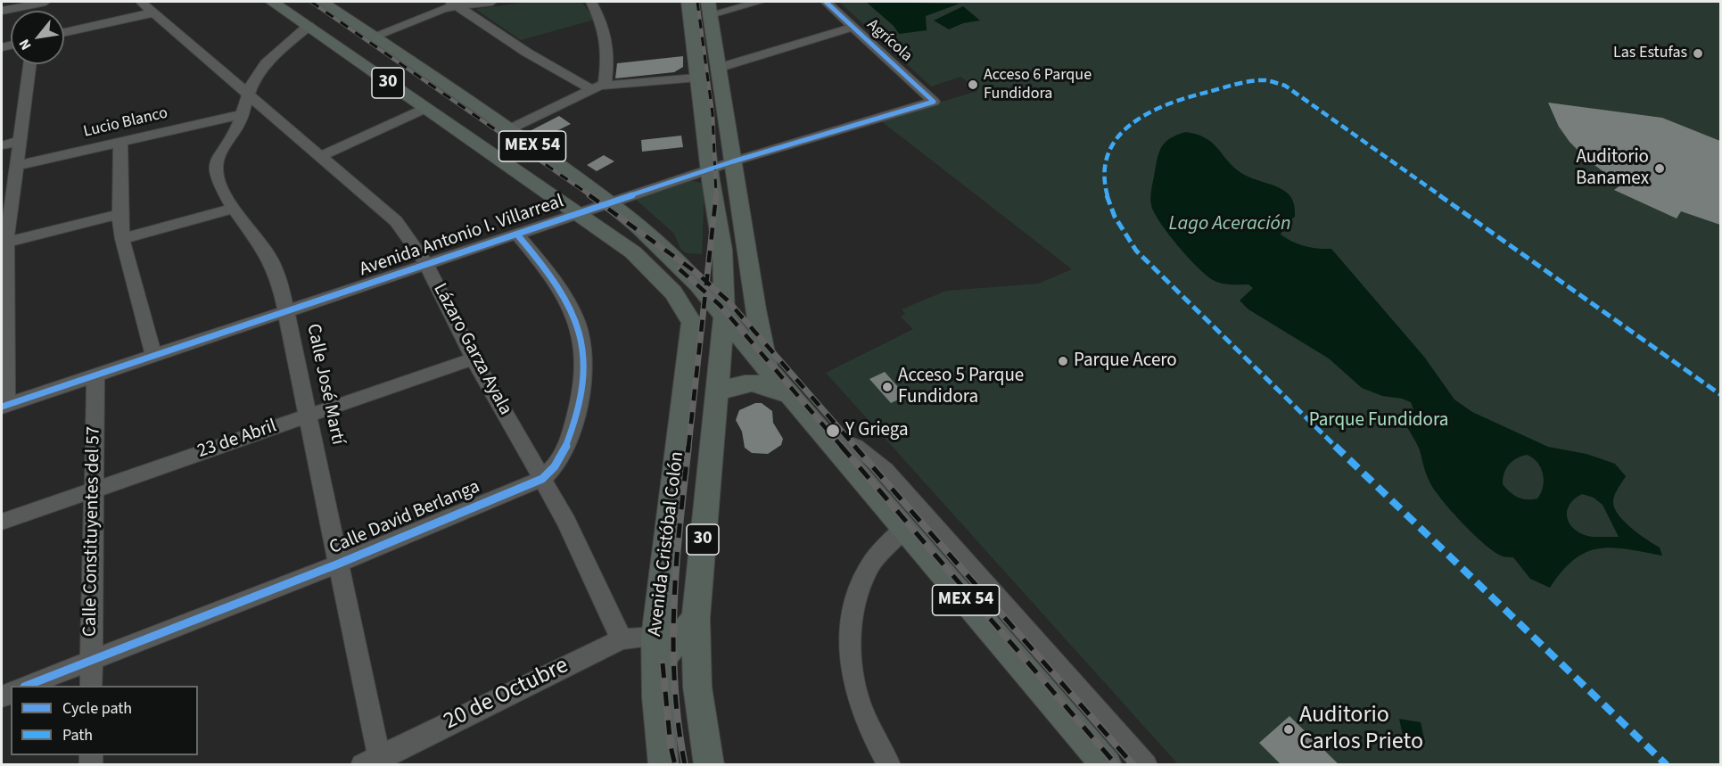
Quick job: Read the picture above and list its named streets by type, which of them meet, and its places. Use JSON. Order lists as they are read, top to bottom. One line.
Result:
{"streets":{"main road":["30","MEX 54","Avenida Cristóbal Colón"],"street":["Agrícola","Lucio Blanco","Avenida Antonio I. Villarreal","Lázaro Garza Ayala","Calle José Martí","23 de Abril","Calle David Berlanga","Calle Constituyentes del 57","20 de Octubre"]},"crossings":[["Agrícola","Avenida Antonio I. Villarreal"],["30","Avenida Antonio I. Villarreal"],["30","Calle José Martí"],["30","Avenida Cristóbal Colón"],["Lucio Blanco","Calle José Martí"],["MEX 54","Avenida Antonio I. Villarreal"],["MEX 54","Avenida Cristóbal Colón"],["Avenida Antonio I. Villarreal","Lázaro Garza Ayala"],["Avenida Antonio I. Villarreal","Calle José Martí"],["Avenida Antonio I. Villarreal","Calle David Berlanga"],["Avenida Antonio I. Villarreal","Calle Constituyentes del 57"],["Avenida Antonio I. Villarreal","Avenida Cristóbal Colón"],["Lázaro Garza Ayala","Calle José Martí"],["Lázaro Garza Ayala","23 de Abril"],["Lázaro Garza Ayala","Calle David Berlanga"],["Lázaro Garza Ayala","20 de Octubre"],["Calle José Martí","23 de Abril"],["Calle José Martí","Calle David Berlanga"],["Calle José Martí","20 de Octubre"],["23 de Abril","Calle Constituyentes del 57"],["Calle David Berlanga","Calle Constituyentes del 57"],["Avenida Cristóbal Colón","20 de Octubre"]],"water":["Lago Aceración"],"parks":["Parque Fundidora"],"places":["Las Estufas","Acceso 6 Parque Fundidora","Auditorio Banamex","Parque Acero","Acceso 5 Parque Fundidora","Y Griega","Auditorio Carlos Prieto"],"legend":["Cycle path","Path"],"north":"bottom left"}
